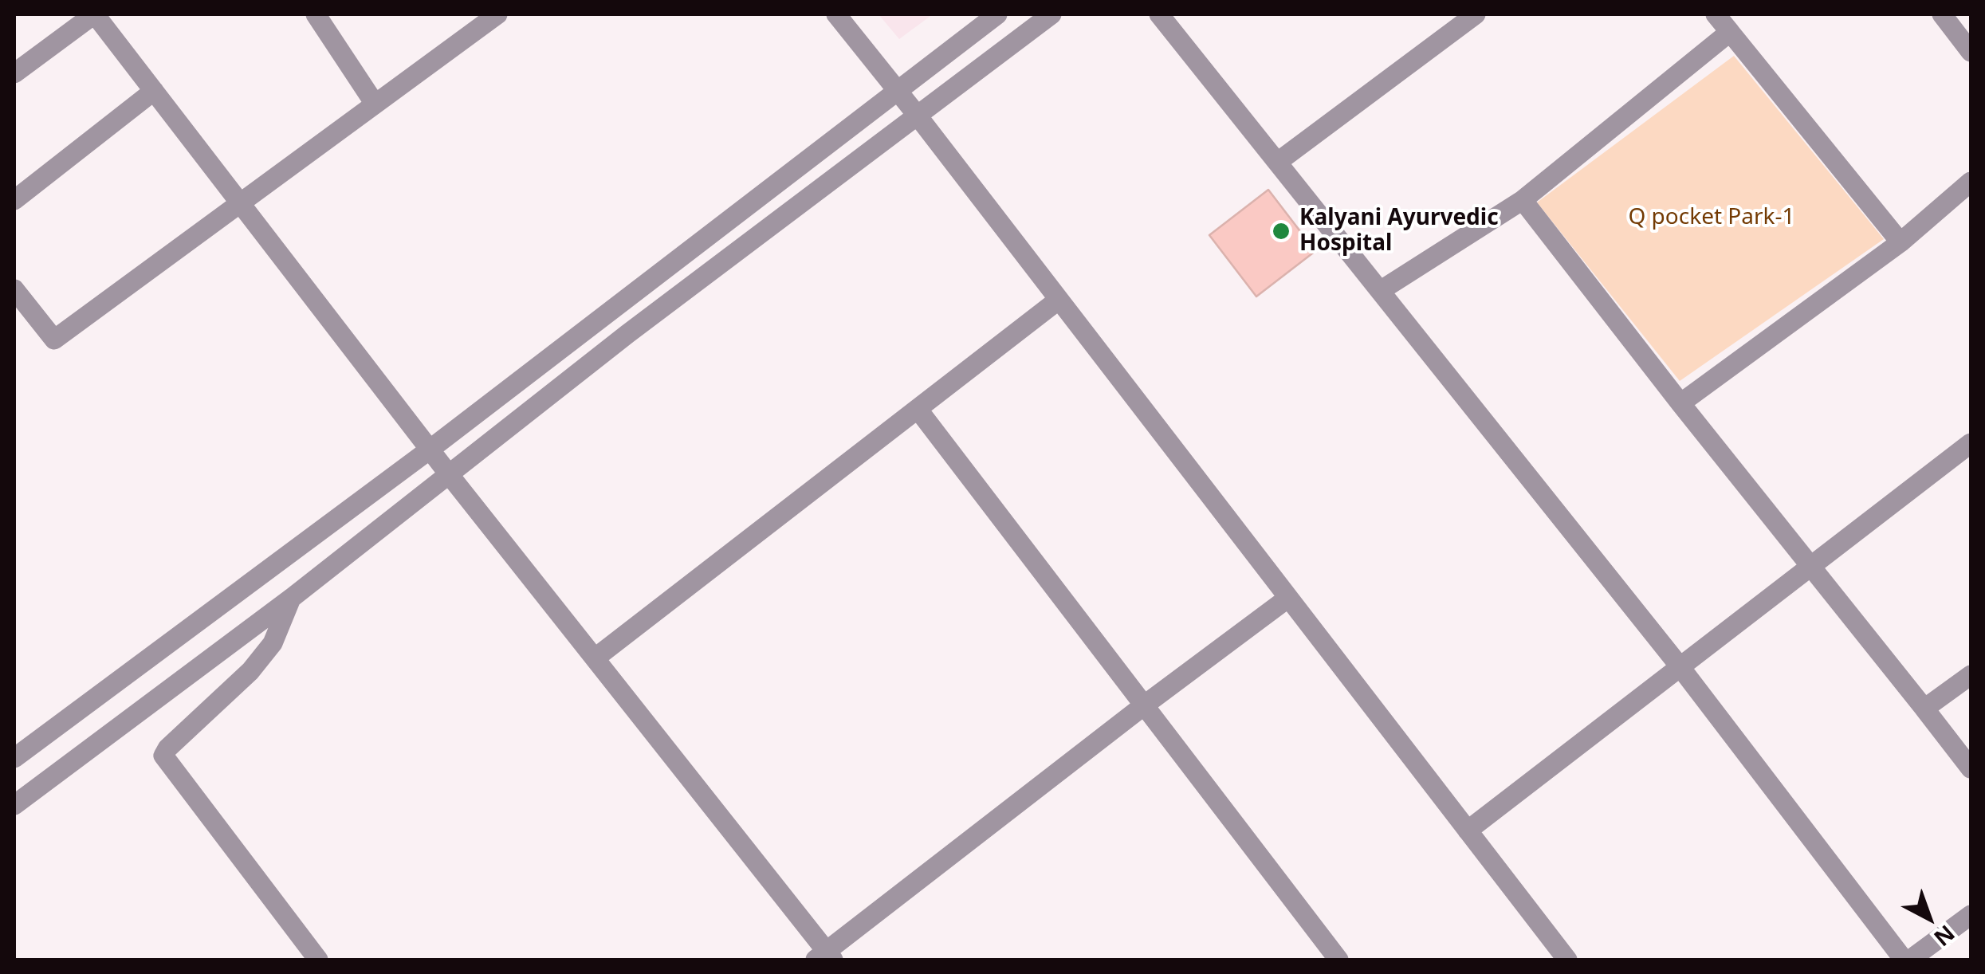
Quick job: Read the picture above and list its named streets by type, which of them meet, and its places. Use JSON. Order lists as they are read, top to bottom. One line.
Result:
{"parks":["Q pocket Park-1"],"places":["Kalyani Ayurvedic Hospital"],"north":"bottom right"}
